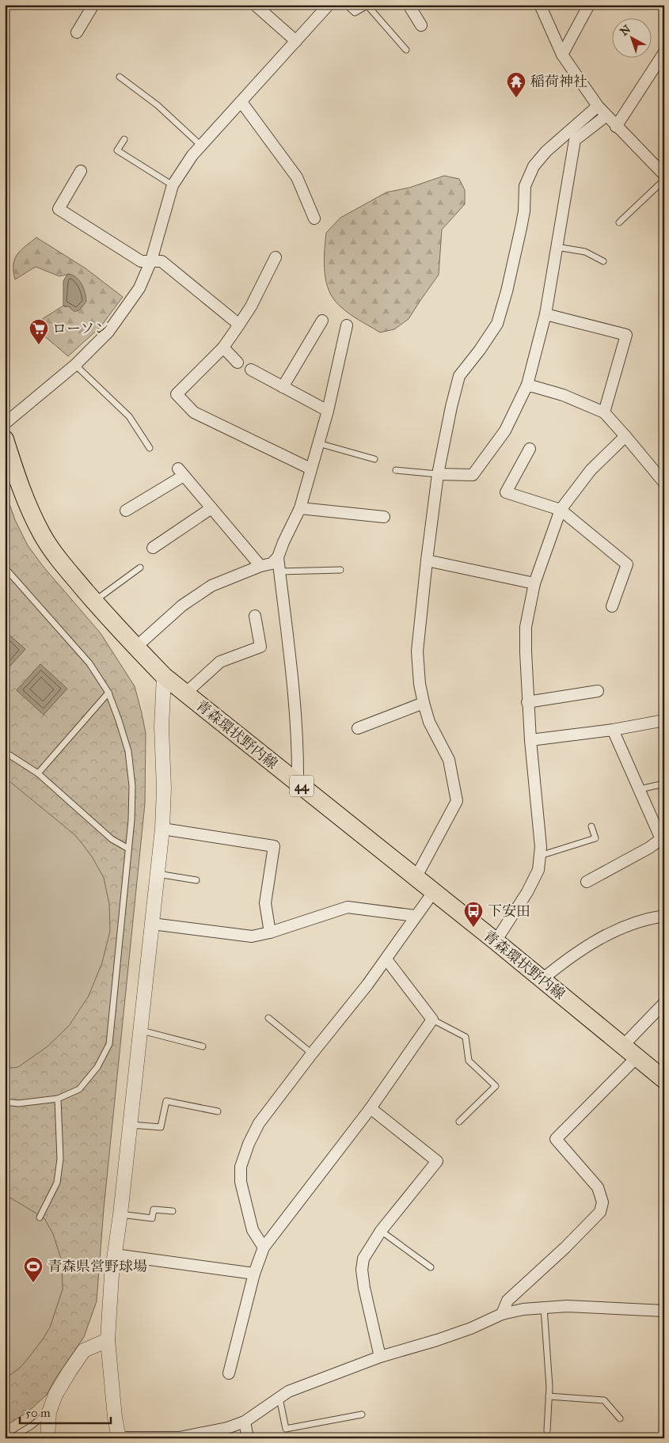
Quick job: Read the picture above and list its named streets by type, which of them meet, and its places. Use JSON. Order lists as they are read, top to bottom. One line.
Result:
{"streets":{"main road":["青森環状野内線","44"]},"places":{"temple":["稲荷神社"],"supermarket":["ローソン"],"bus stop":["下安田"],"sports":["青森県営野球場"]},"scale_bar":"50 m","north":"top left"}
